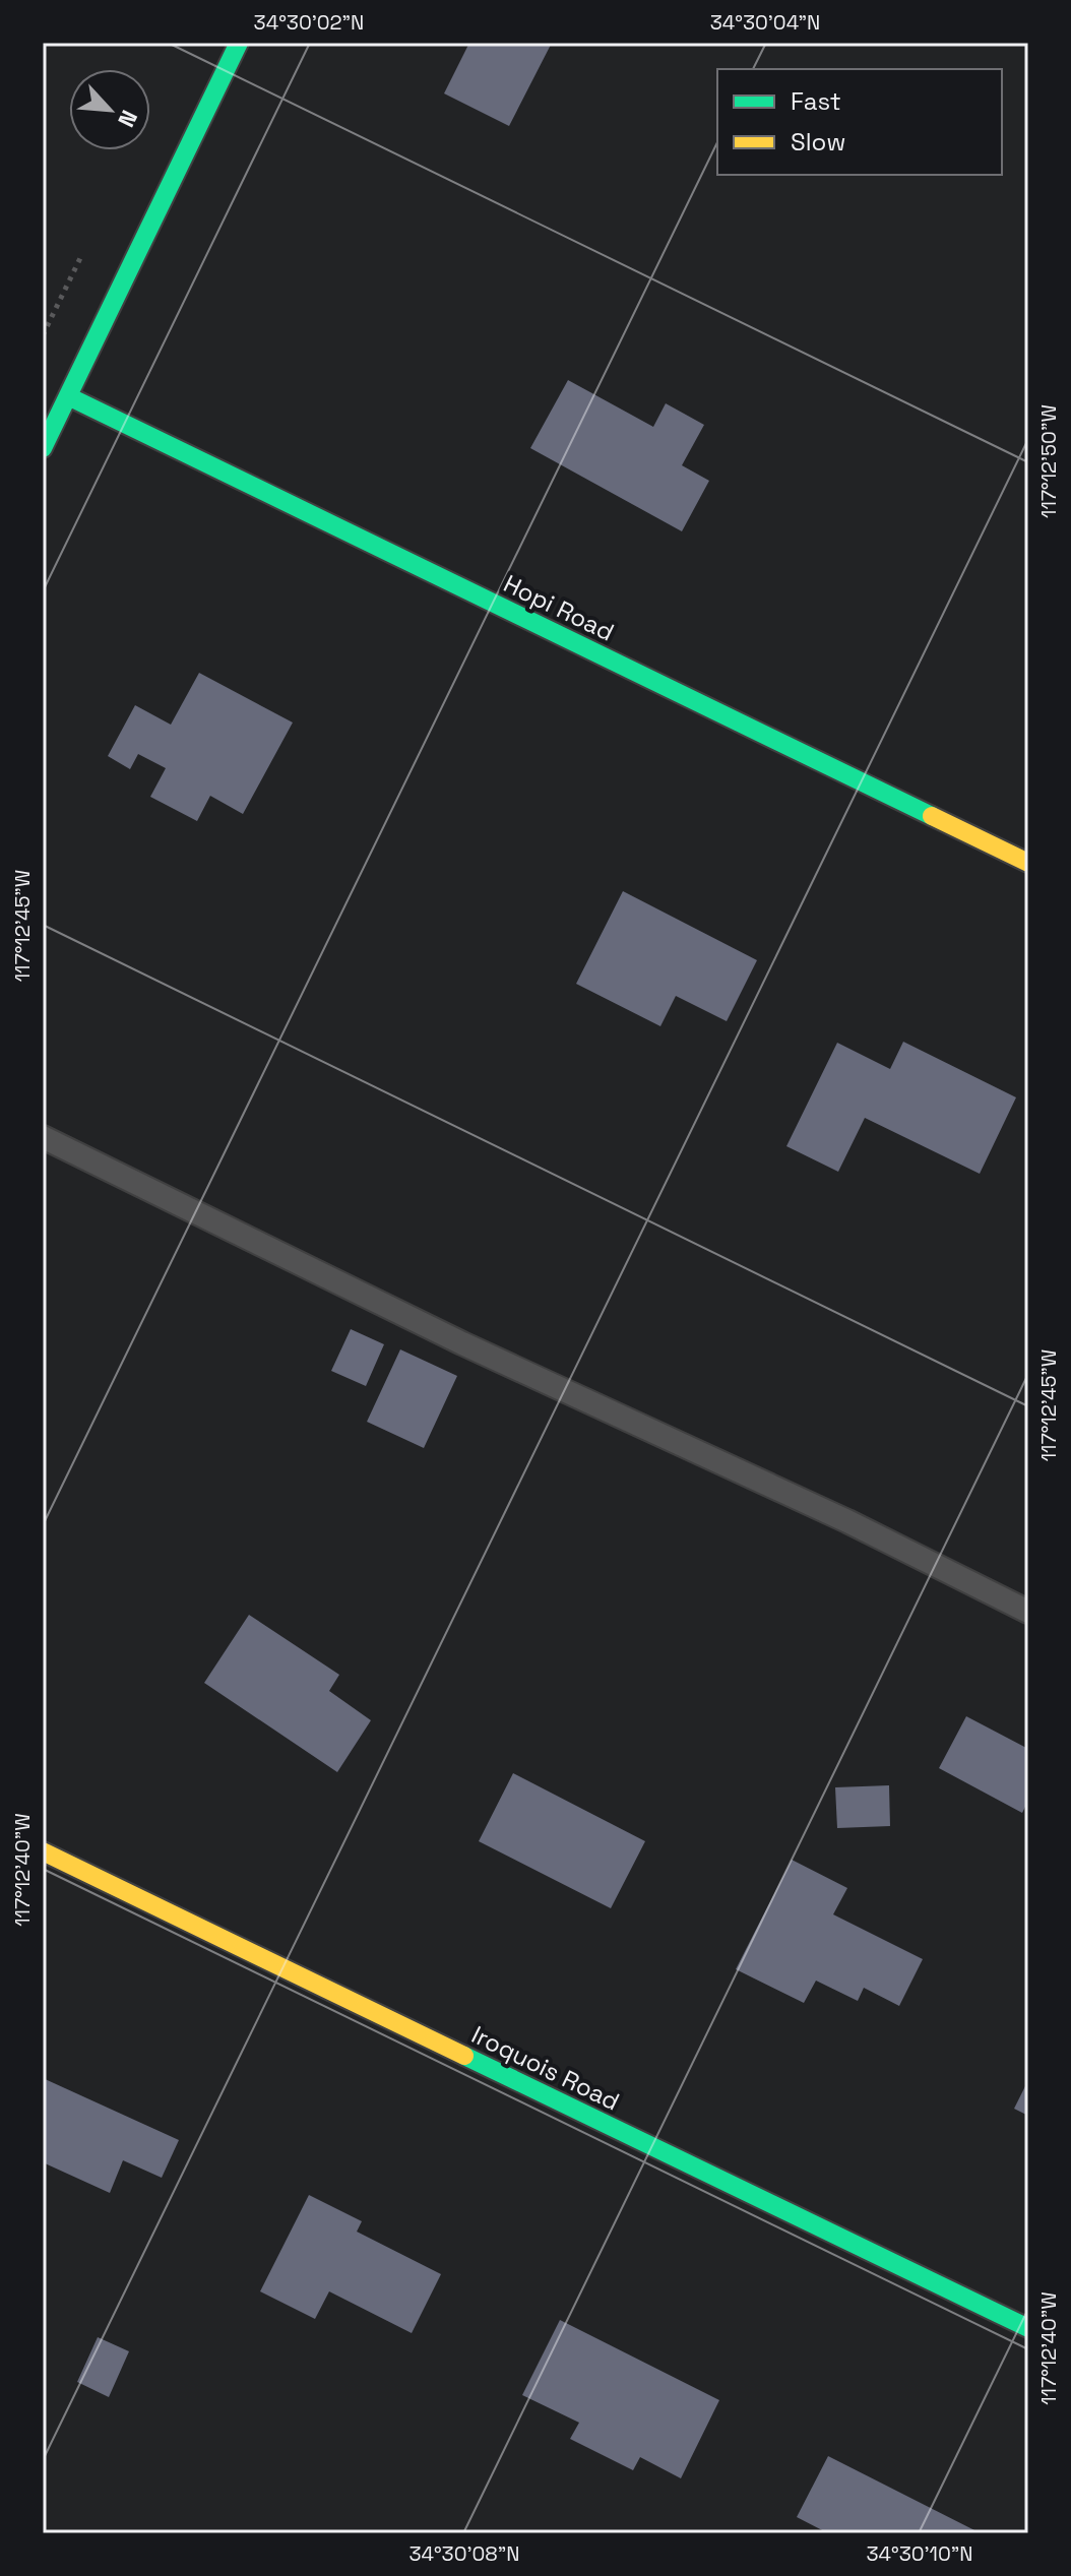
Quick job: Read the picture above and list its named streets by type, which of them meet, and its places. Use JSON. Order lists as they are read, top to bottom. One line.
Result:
{"streets":{"street":["Hopi Road","Iroquois Road"]},"legend":["Fast","Slow"],"north":"bottom right","coordinates":["34°30'02\"N","34°30'04\"N","117°12'50\"W","117°12'45\"W","117°12'40\"W","34°30'08\"N","34°30'10\"N"]}
